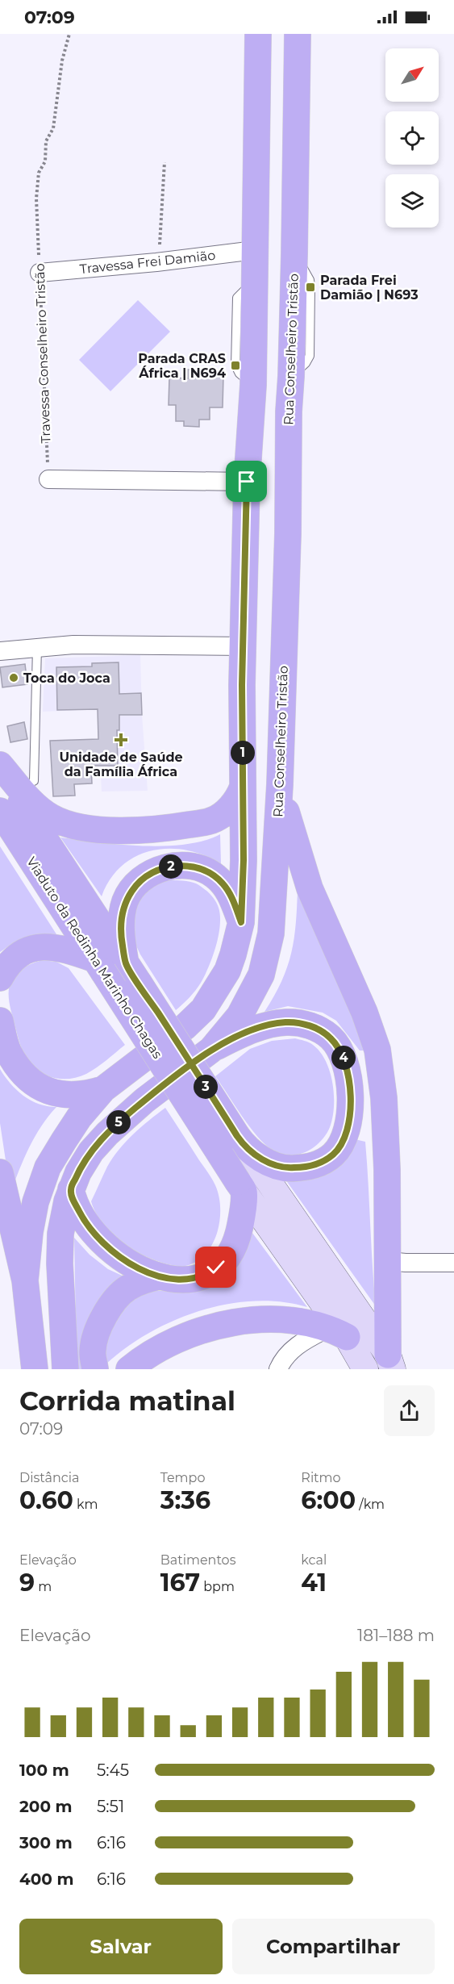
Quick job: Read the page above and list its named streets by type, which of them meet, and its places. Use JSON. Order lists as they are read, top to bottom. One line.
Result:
{"streets":{"main road":["Rua Conselheiro Tristão","Viaduto da Redinha Marinho Chagas"],"street":["Travessa Frei Damião"],"path":["Travessa Conselheiro Tristão"]},"crossings":[["Travessa Frei Damião","Travessa Conselheiro Tristão"]],"places":{"transit":["Parada Frei Damião | N693","Parada CRAS África | N694"],"other":["Toca do Joca"],"health":["Unidade de Saúde da Família África"]},"north":"top right","page":{"status":"07:09","pins":["1","2","4","3","5"],"heading":["Corrida matinal","07:09"],"stats":[["Distância","0.60 km"],["Tempo","3:36"],["Ritmo","6:00 /km"],["Elevação","9 m"],["Batimentos","167 bpm"],["kcal","41"]],"chart":["Elevação","181–188 m"],"list":[{"name":"100 m","note":"5:45"},{"name":"200 m","note":"5:51"},{"name":"300 m","note":"6:16"},{"name":"400 m","note":"6:16"}],"buttons":["Salvar","Compartilhar"]}}
